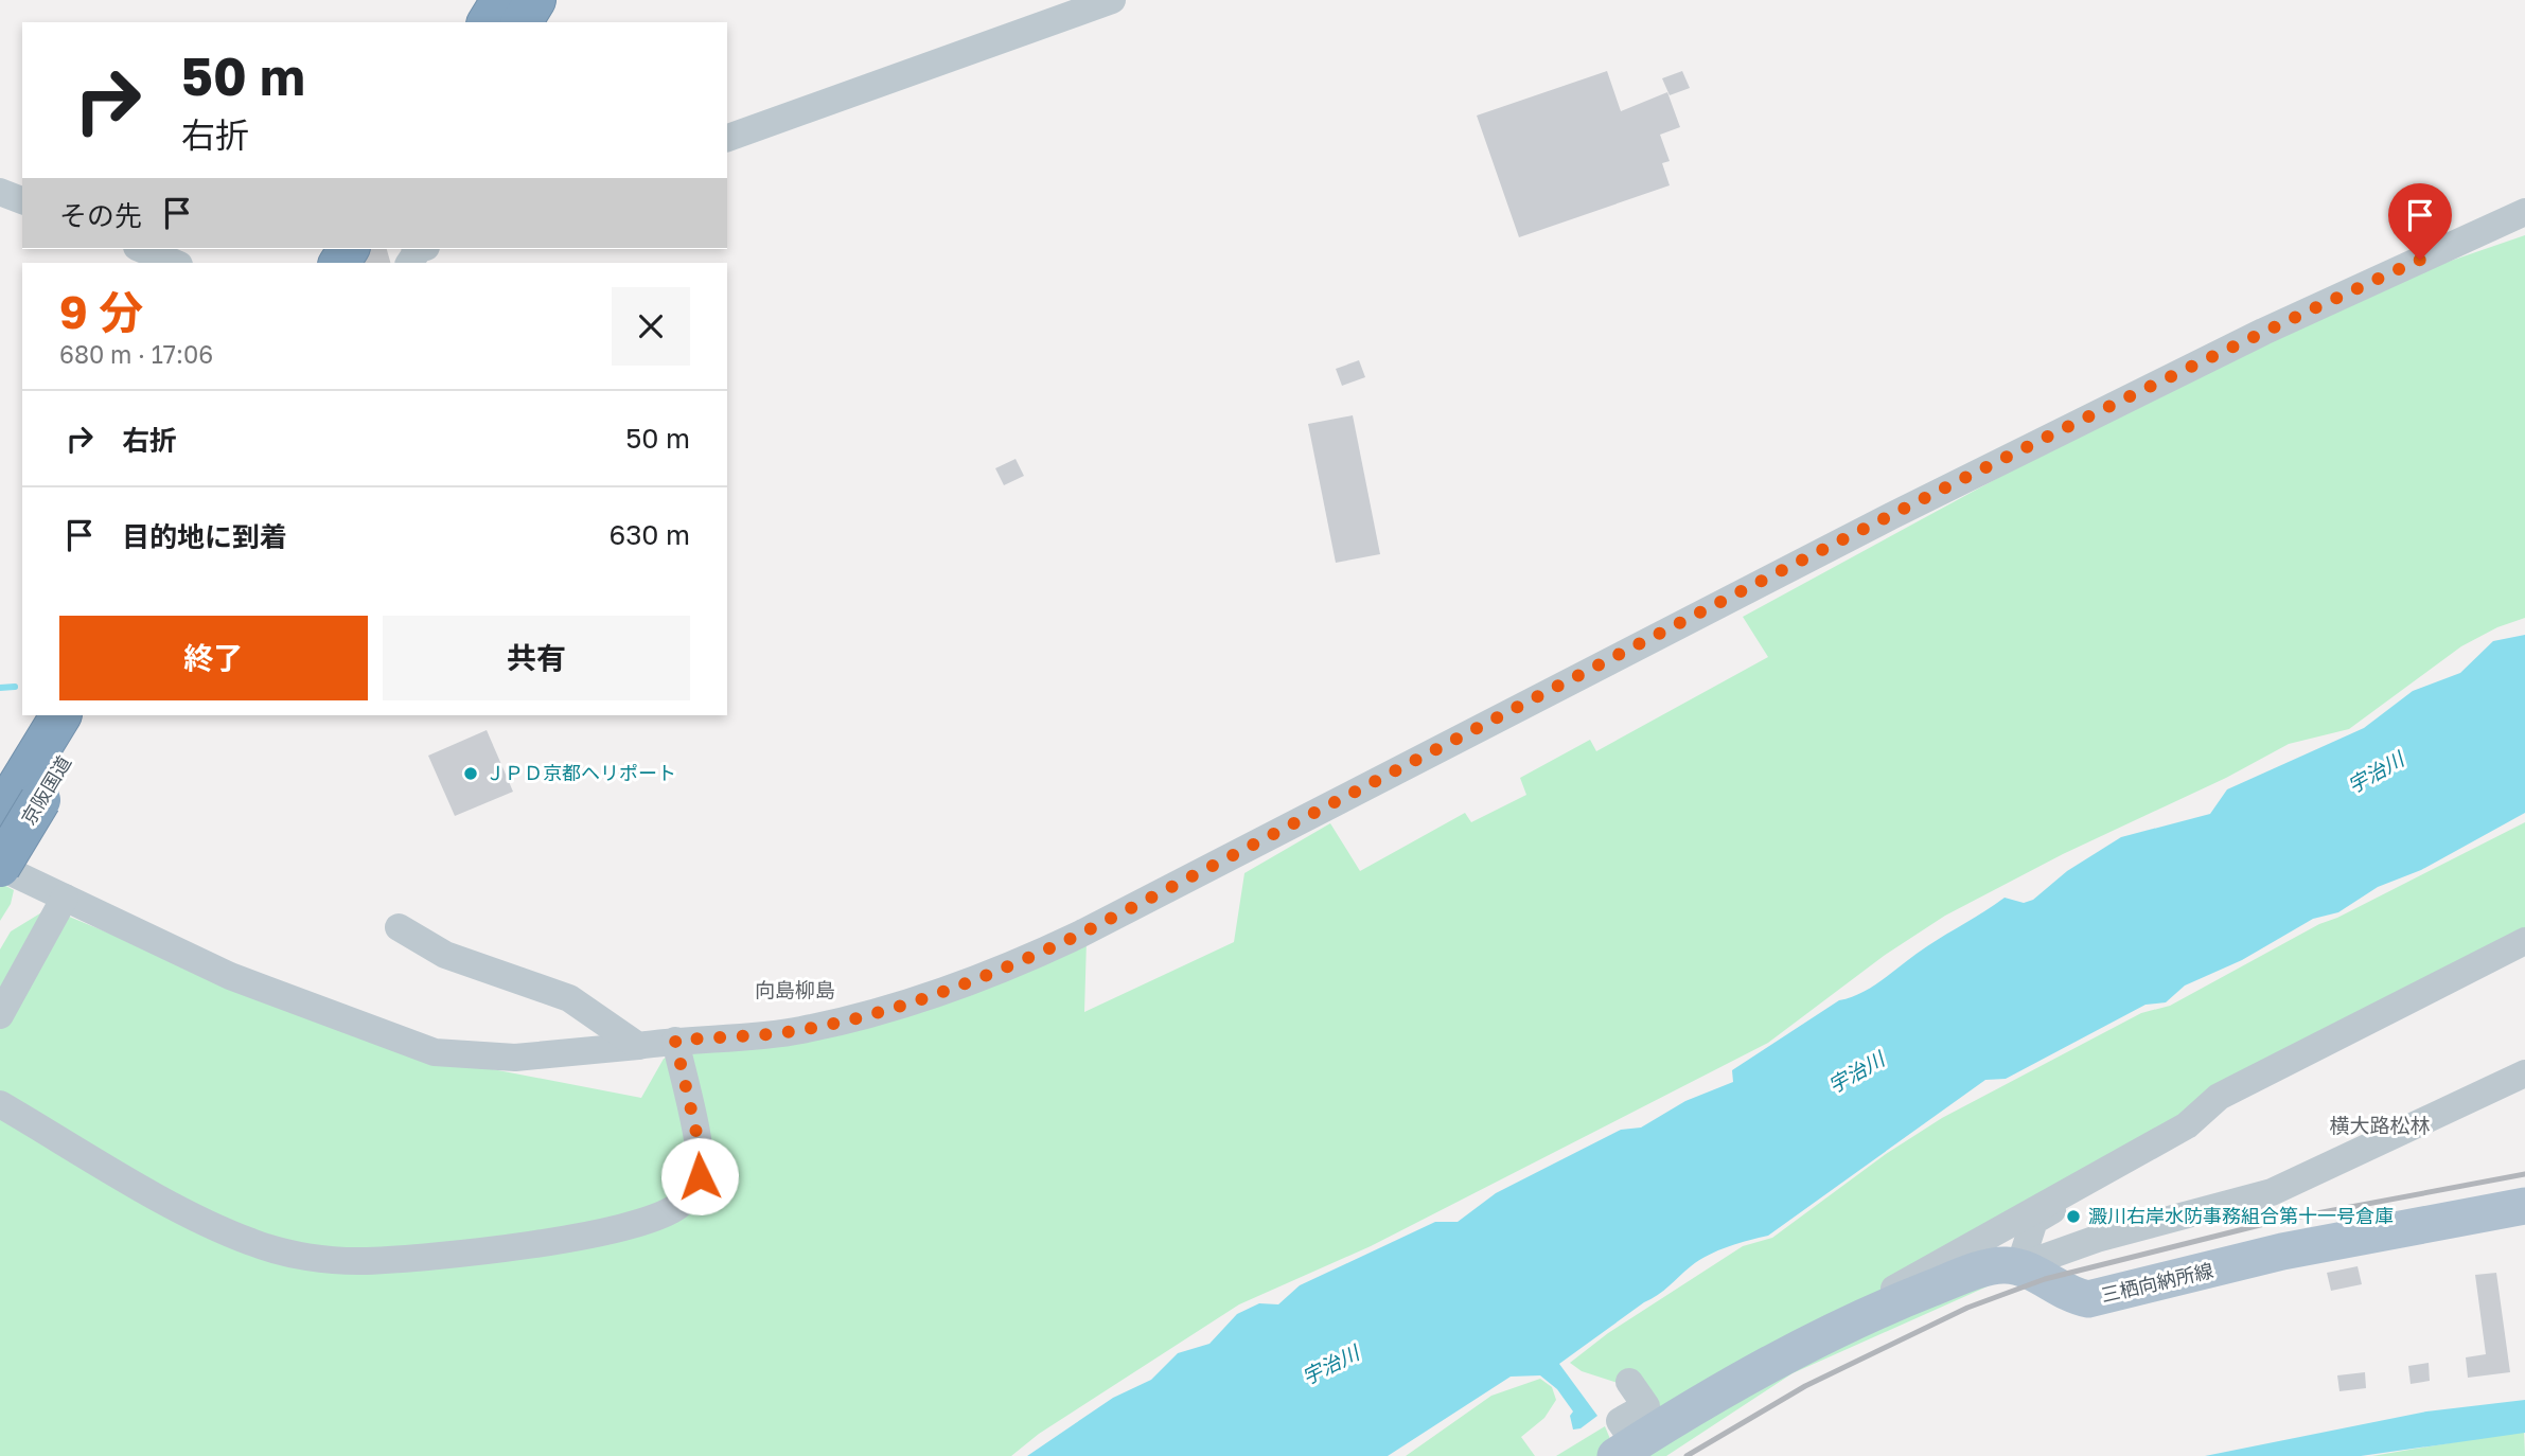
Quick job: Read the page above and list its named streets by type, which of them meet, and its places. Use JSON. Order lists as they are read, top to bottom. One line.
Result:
{"streets":{"highway":["京阪国道"],"main road":["三栖向納所線"]},"districts":["向島柳島","横大路松林"],"water":["宇治川"],"places":["ＪＰＤ京都ヘリポート","澱川右岸水防事務組合第十一号倉庫"],"page":{"turn":["50 m","右折"],"then":"その先","heading":["9 分","680 m · 17:06"],"list":[{"name":"右折","value":"50 m"},{"name":"目的地に到着","value":"630 m"}],"buttons":["終了","共有"]}}
